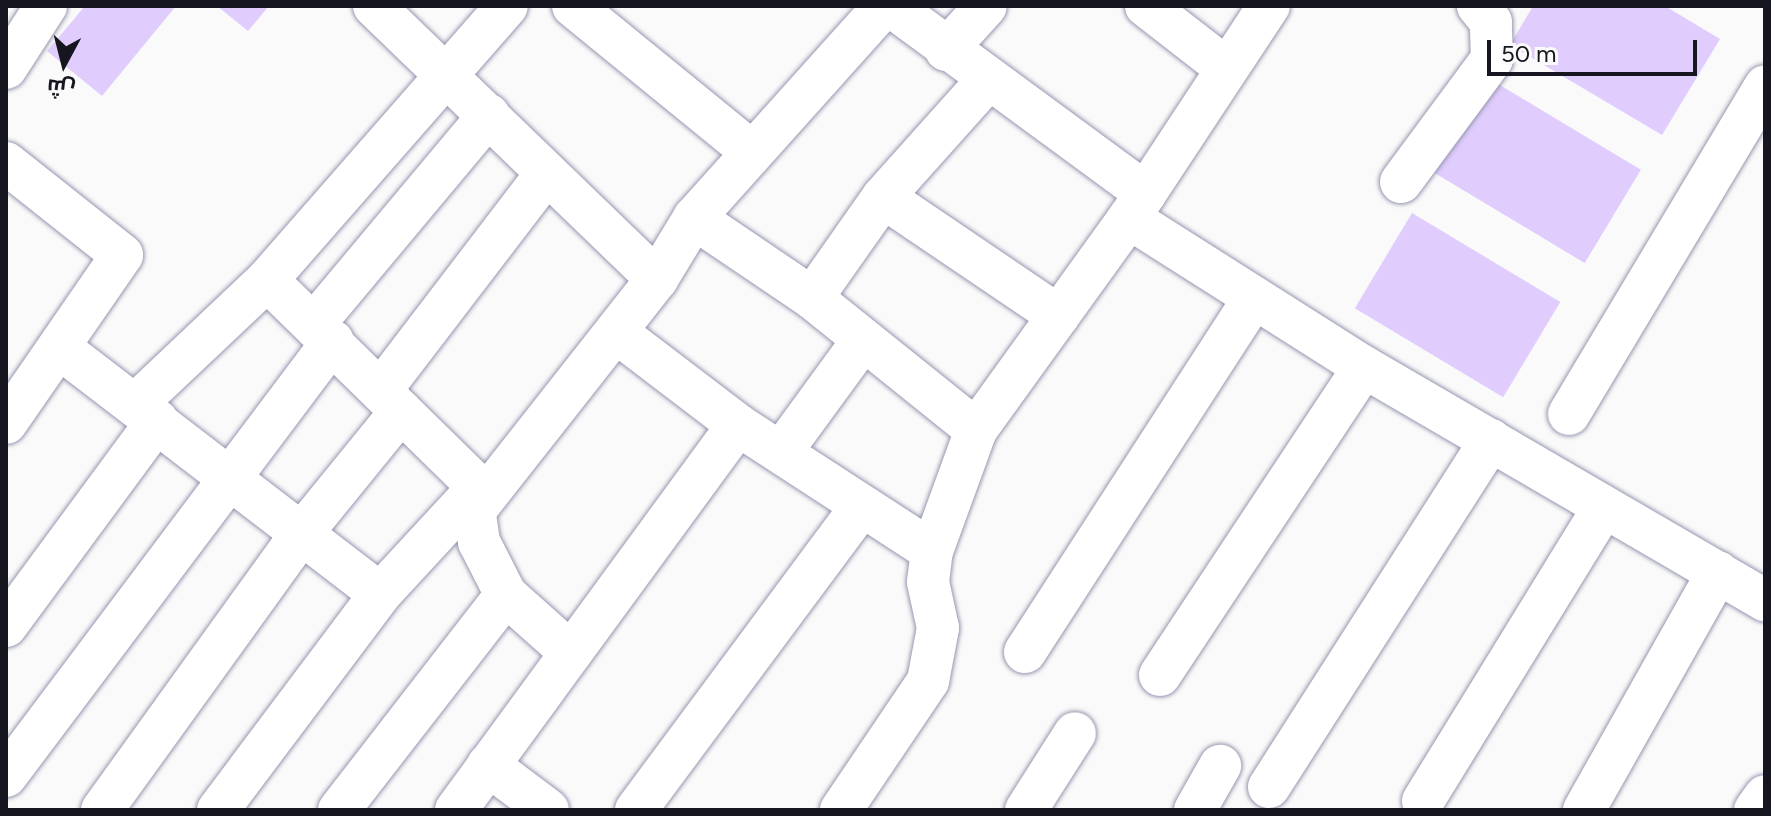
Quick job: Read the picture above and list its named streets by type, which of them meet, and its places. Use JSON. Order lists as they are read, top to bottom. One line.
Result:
{"scale_bar":"50 m","north":"bottom"}
